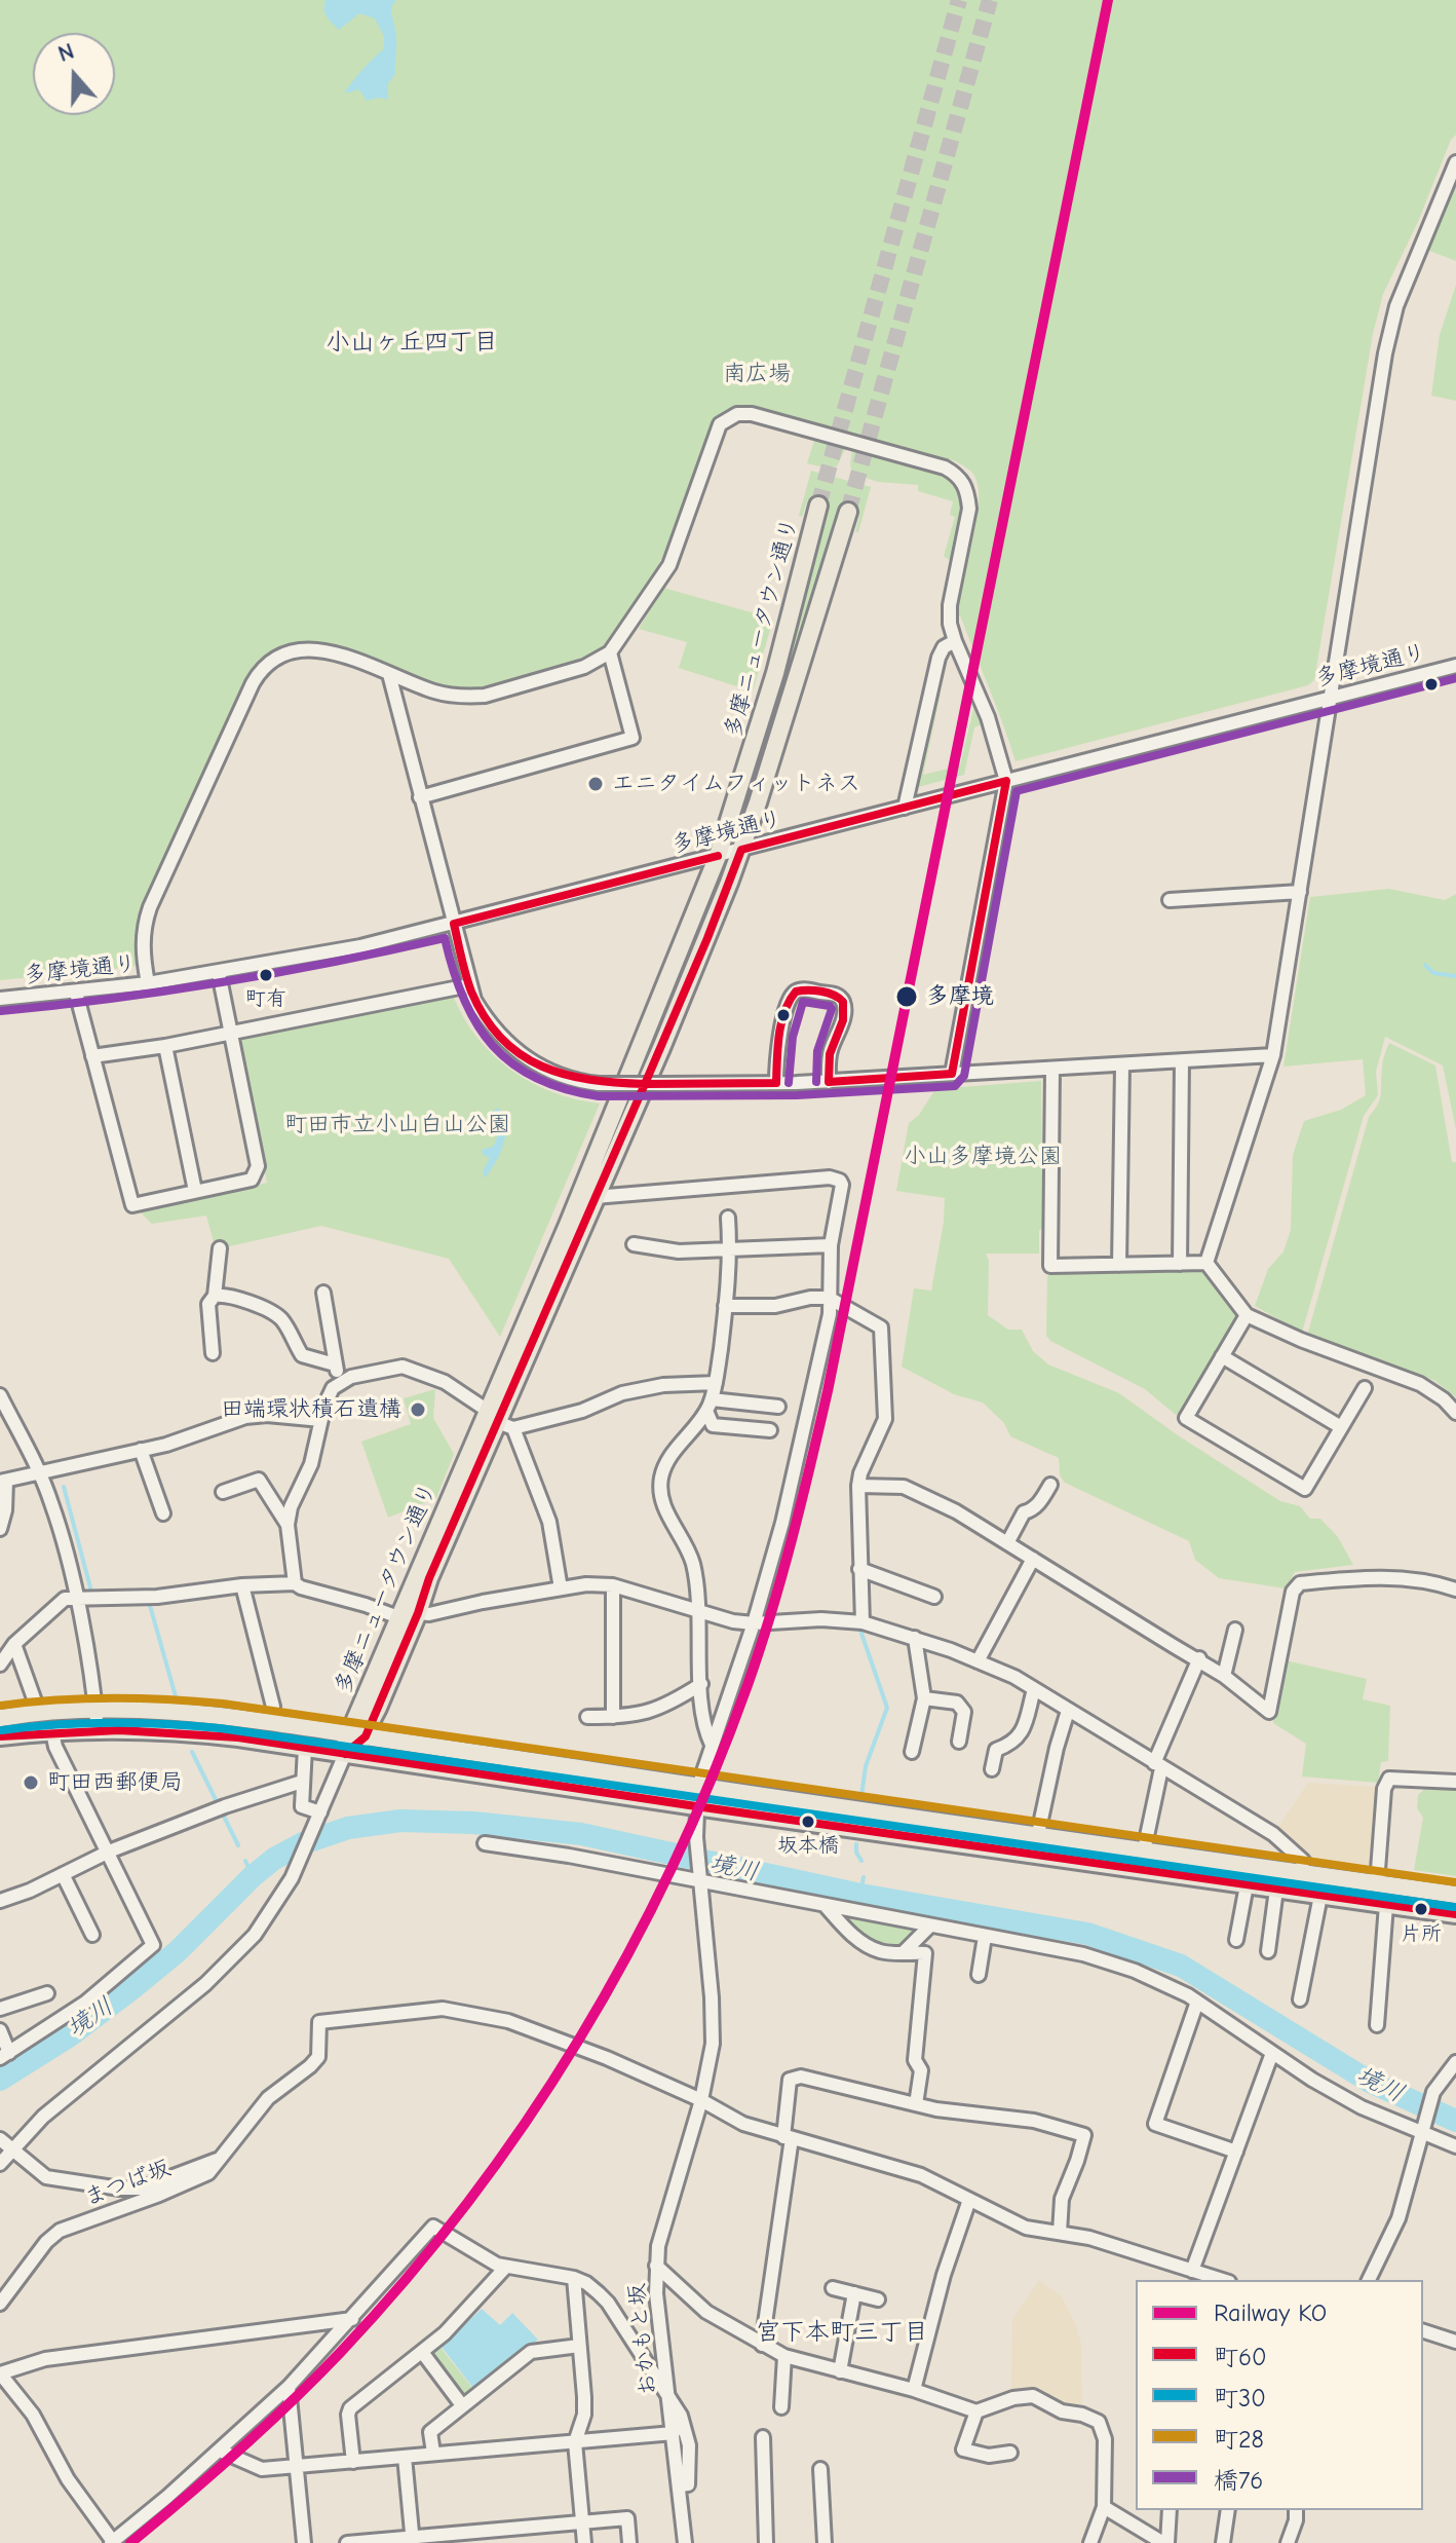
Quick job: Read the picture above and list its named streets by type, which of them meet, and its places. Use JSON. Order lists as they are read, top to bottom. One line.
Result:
{"streets":{"main road":["多摩ニュータウン通り"],"street":["多摩境通り","まつば坂","おかもと坂"]},"crossings":[["多摩ニュータウン通り","多摩境通り"],["まつば坂","おかもと坂"]],"districts":["小山ヶ丘四丁目","宮下本町三丁目"],"water":["境川"],"parks":["南広場","町田市立小山白山公園","小山多摩境公園"],"places":["エニタイムフィットネス","町有","多摩境","田端環状積石遺構","町田西郵便局","坂本橋","片所"],"lines":["rail line KO","transit line 橋76","transit line 町60","transit line 町28","transit line 町30"],"legend":["Railway KO","町60","町30","町28","橋76"],"north":"top"}
